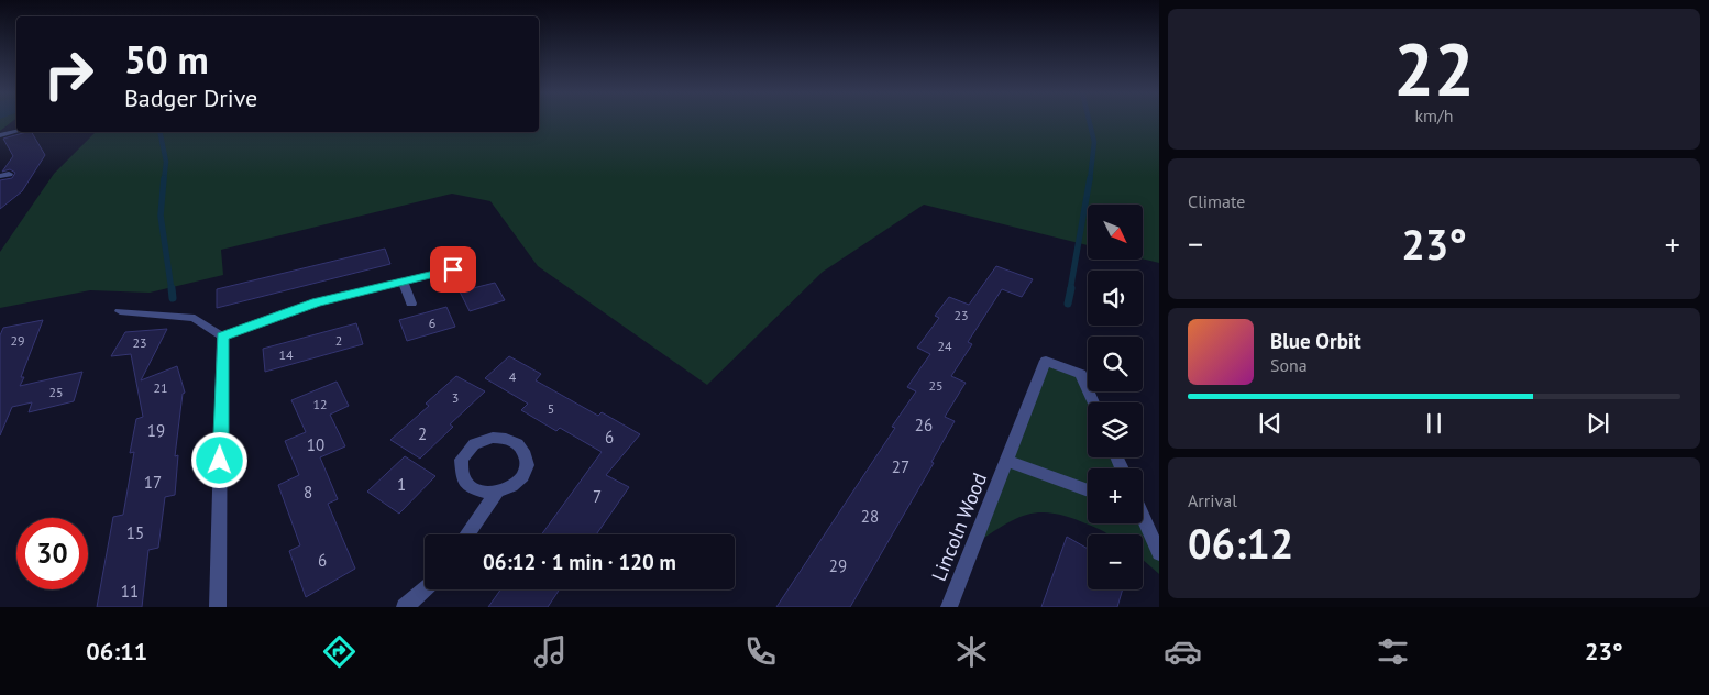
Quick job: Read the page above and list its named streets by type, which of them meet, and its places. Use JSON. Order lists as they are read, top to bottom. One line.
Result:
{"streets":{"street":["Lincoln Wood"]},"house_numbers":["23","6","29","2","23","24","14","4","25","21","25","3","12","5","26","19","2","6","10","27","17","1","8","7","28","15","6","29","11"],"north":"bottom right","page":{"tile":[["22","km/h"],"Climate",["Arrival","06:12"]],"turn":["50 m","Badger Drive"],"map_buttons":["+","−"],"heat":["−","23°","+"],"song":["Blue Orbit","Sona"],"limit":"30","trip":"06:12 · 1 min · 120 m","tabs":["06:11","23°"]}}
